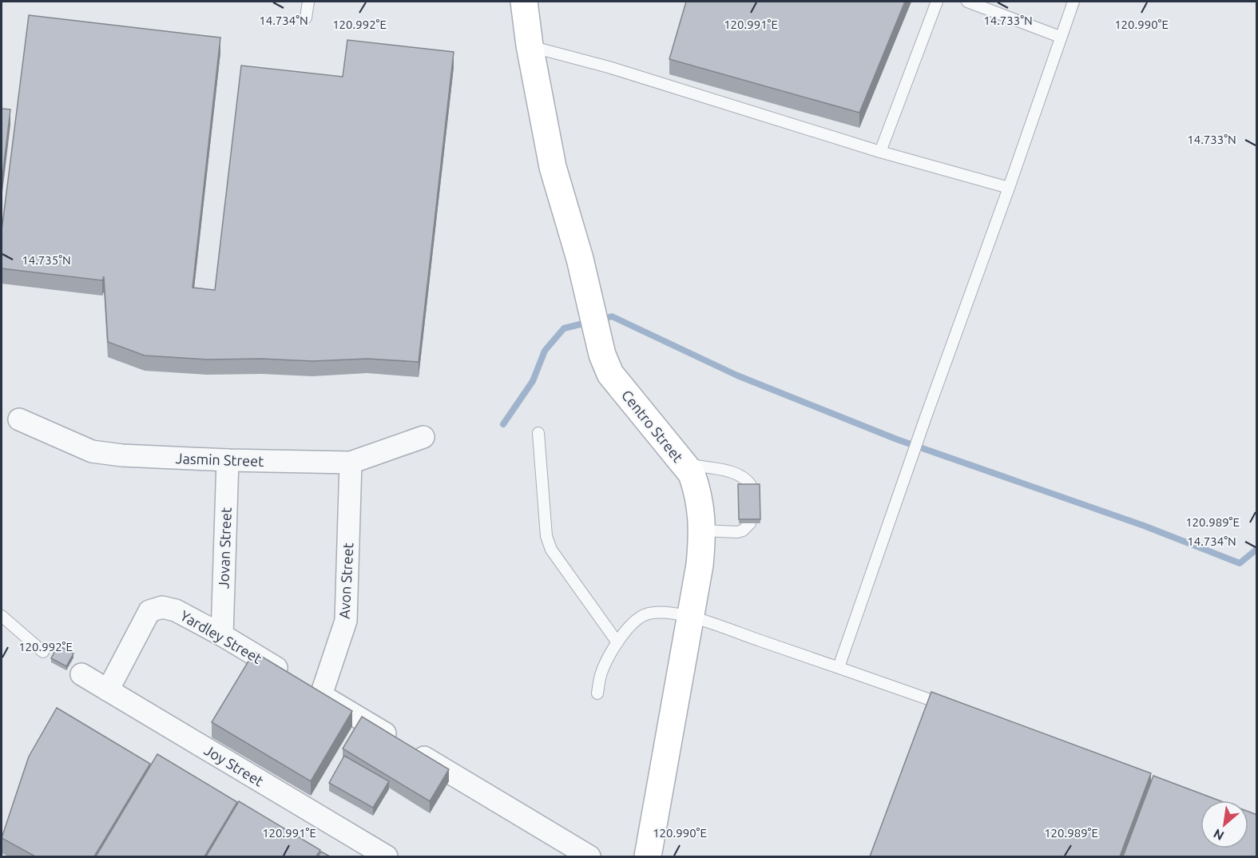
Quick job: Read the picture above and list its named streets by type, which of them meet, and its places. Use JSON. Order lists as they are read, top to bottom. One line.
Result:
{"streets":{"main road":["Centro Street"],"street":["Jasmin Street","Jovan Street","Avon Street","Yardley Street","Joy Street"]},"crossings":[["Jasmin Street","Jovan Street"],["Jasmin Street","Avon Street"],["Jovan Street","Yardley Street"],["Avon Street","Yardley Street"],["Yardley Street","Joy Street"]],"north":"bottom left","coordinates":["14.734°N","14.733°N","120.992°E","120.991°E","120.990°E","14.735°N","120.989°E"]}
